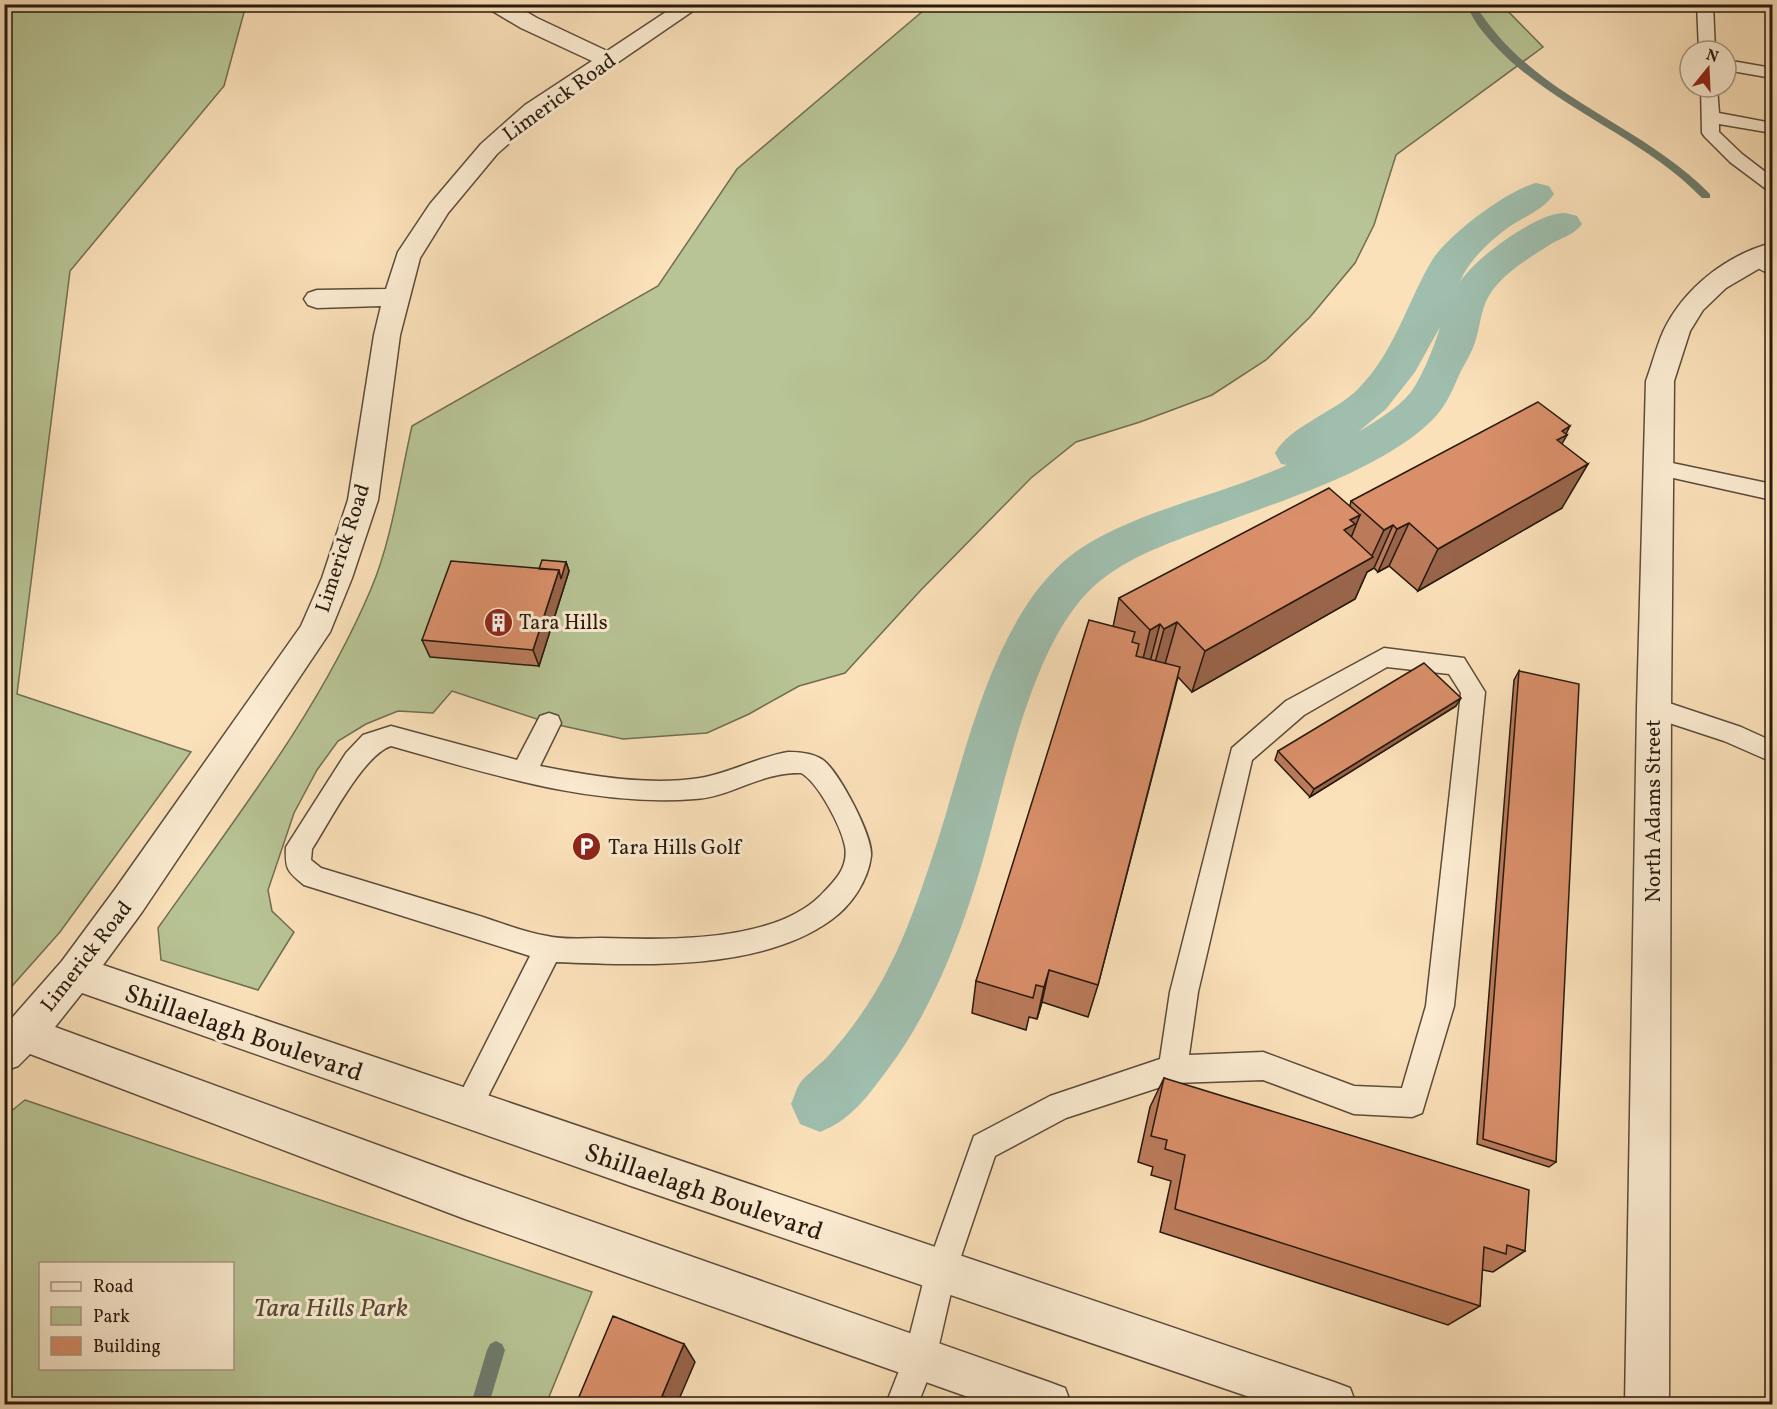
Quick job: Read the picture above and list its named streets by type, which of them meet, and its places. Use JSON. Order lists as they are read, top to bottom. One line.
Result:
{"streets":{"street":["Limerick Road","North Adams Street","Shillaelagh Boulevard"]},"crossings":[["Limerick Road","Shillaelagh Boulevard"]],"parks":["Tara Hills Park"],"places":{"building":["Tara Hills"],"parking":["Tara Hills Golf"]},"legend":["Road","Park","Building"],"north":"top"}
